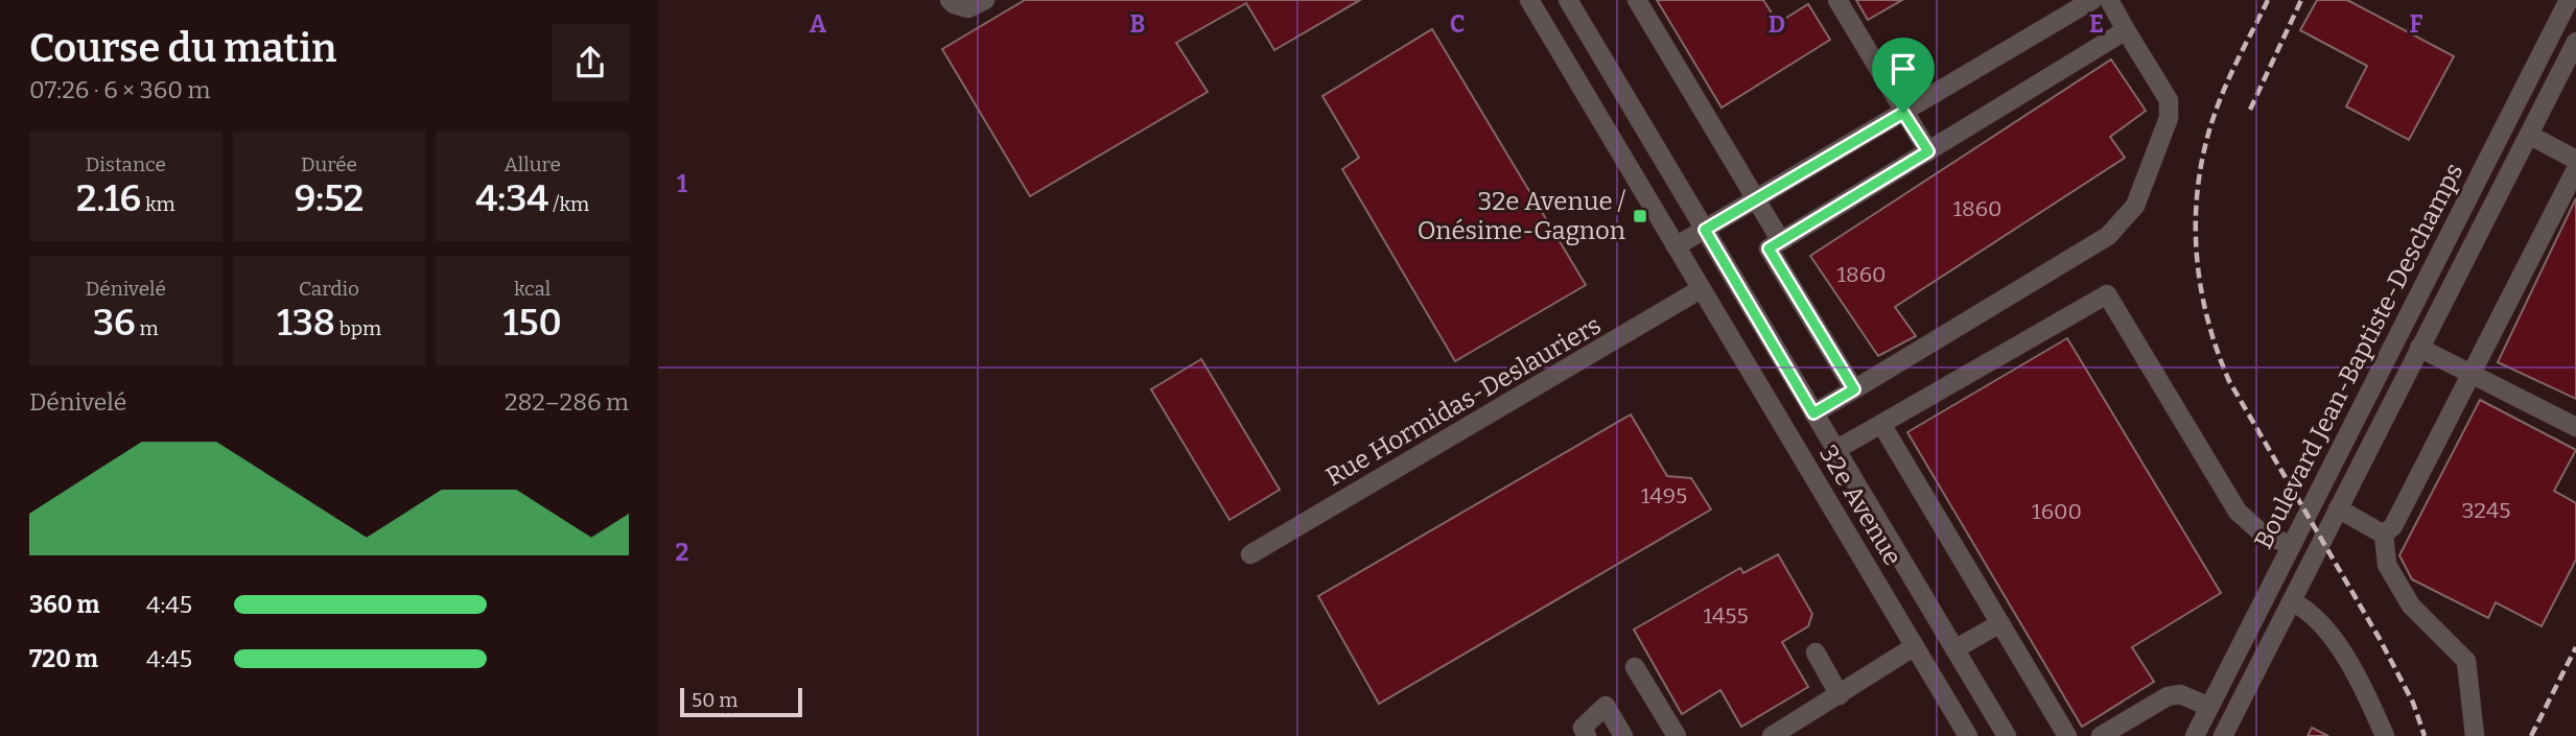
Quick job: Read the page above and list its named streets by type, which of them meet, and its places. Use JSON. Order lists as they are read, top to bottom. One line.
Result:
{"streets":{"street":["Boulevard Jean-Baptiste-Deschamps","Rue Hormidas-Deslauriers","32e Avenue"]},"crossings":[["Rue Hormidas-Deslauriers","32e Avenue"]],"places":{"transit":["32e Avenue / Onésime-Gagnon"]},"house_numbers":["1860","1860","1495","3245","1600","1455"],"scale_bar":"50 m","page":{"heading":["Course du matin","07:26 · 6 × 360 m"],"stats":[["Distance","2.16 km"],["Durée","9:52"],["Allure","4:34 /km"],["Dénivelé","36 m"],["Cardio","138 bpm"],["kcal","150"]],"chart":["Dénivelé","282–286 m"],"list":[{"name":"360 m","note":"4:45"},{"name":"720 m","note":"4:45"}],"scale":"50 m"},"grid":{"columns":["A","B","C","D","E","F"],"rows":["1","2"]}}
